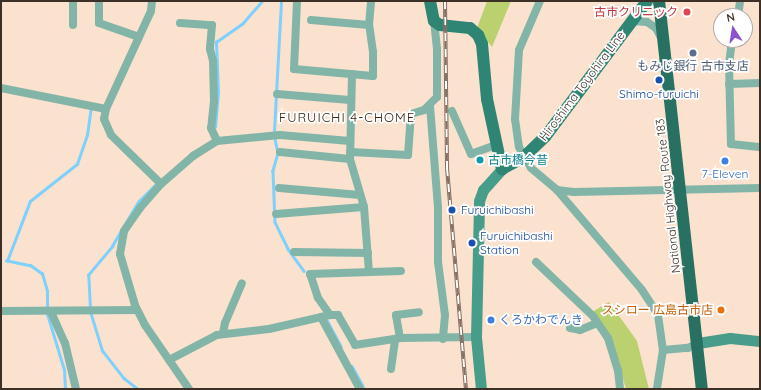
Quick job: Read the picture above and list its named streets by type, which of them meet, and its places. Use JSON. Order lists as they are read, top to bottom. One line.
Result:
{"streets":{"highway":["National Highway Route 183"],"main road":["Hiroshima Toyohira Line"]},"districts":["FURUICHI 4-CHOME"],"places":["古市クリニック","もみじ銀行 古市支店","Shimo-furuichi","古市橋今昔","7-Eleven","Furuichibashi","Furuichibashi Station","スシロー 広島古市店","くろかわでんき"],"north":"top"}
